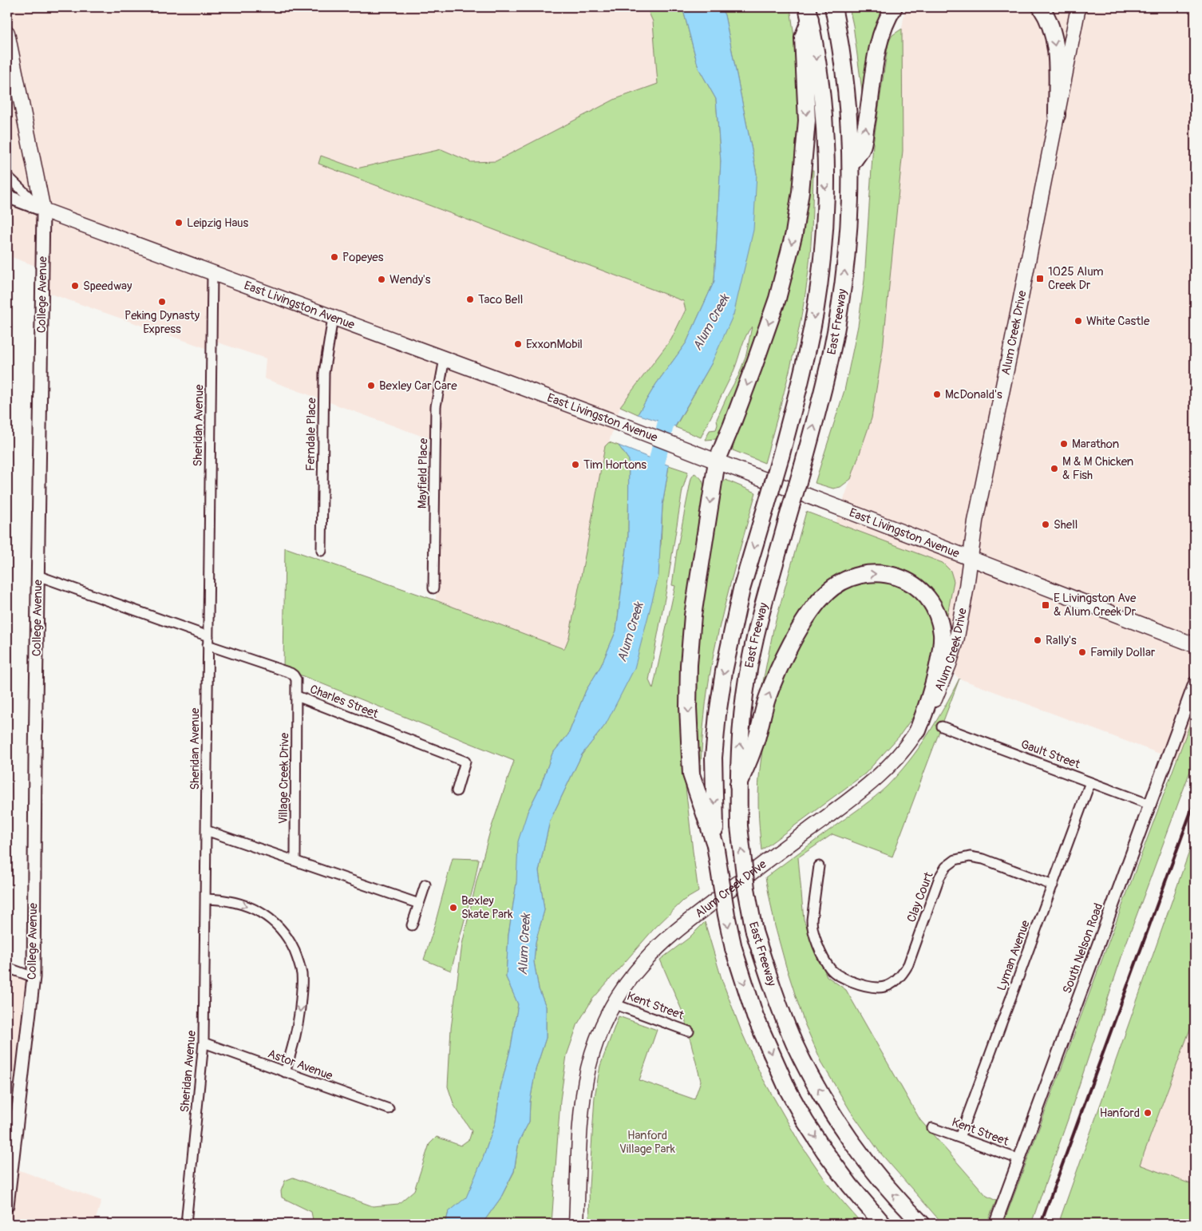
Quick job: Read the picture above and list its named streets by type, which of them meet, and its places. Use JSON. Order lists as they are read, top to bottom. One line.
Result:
{"streets":{"highway":["East Freeway"],"main road":["College Avenue","East Livingston Avenue","Alum Creek Drive"],"street":["Sheridan Avenue","Ferndale Place","Mayfield Place","Charles Street","Gault Street","Village Creek Drive","Clay Court","South Nelson Road","Lyman Avenue","Kent Street","Astor Avenue"]},"crossings":[["College Avenue","East Livingston Avenue"],["College Avenue","Charles Street"],["East Livingston Avenue","Alum Creek Drive"],["East Livingston Avenue","Sheridan Avenue"],["East Livingston Avenue","Ferndale Place"],["East Livingston Avenue","Mayfield Place"],["Alum Creek Drive","Kent Street"],["Sheridan Avenue","Charles Street"],["Sheridan Avenue","Astor Avenue"],["Charles Street","Village Creek Drive"],["Gault Street","South Nelson Road"],["Gault Street","Lyman Avenue"],["Clay Court","Lyman Avenue"],["South Nelson Road","Kent Street"],["Lyman Avenue","Kent Street"]],"water":["Alum Creek"],"parks":["Hanford Village Park"],"places":{"other":["Leipzig Haus","Popeyes","Wendy's","Speedway","Taco Bell","Peking Dynasty Express","White Castle","ExxonMobil","Bexley Car Care","McDonald's","Marathon","Tim Hortons","M & M Chicken & Fish","Shell","Rally's","Family Dollar","Bexley Skate Park","Hanford"],"transit":["1025 Alum Creek Dr","E Livingston Ave & Alum Creek Dr"]}}
